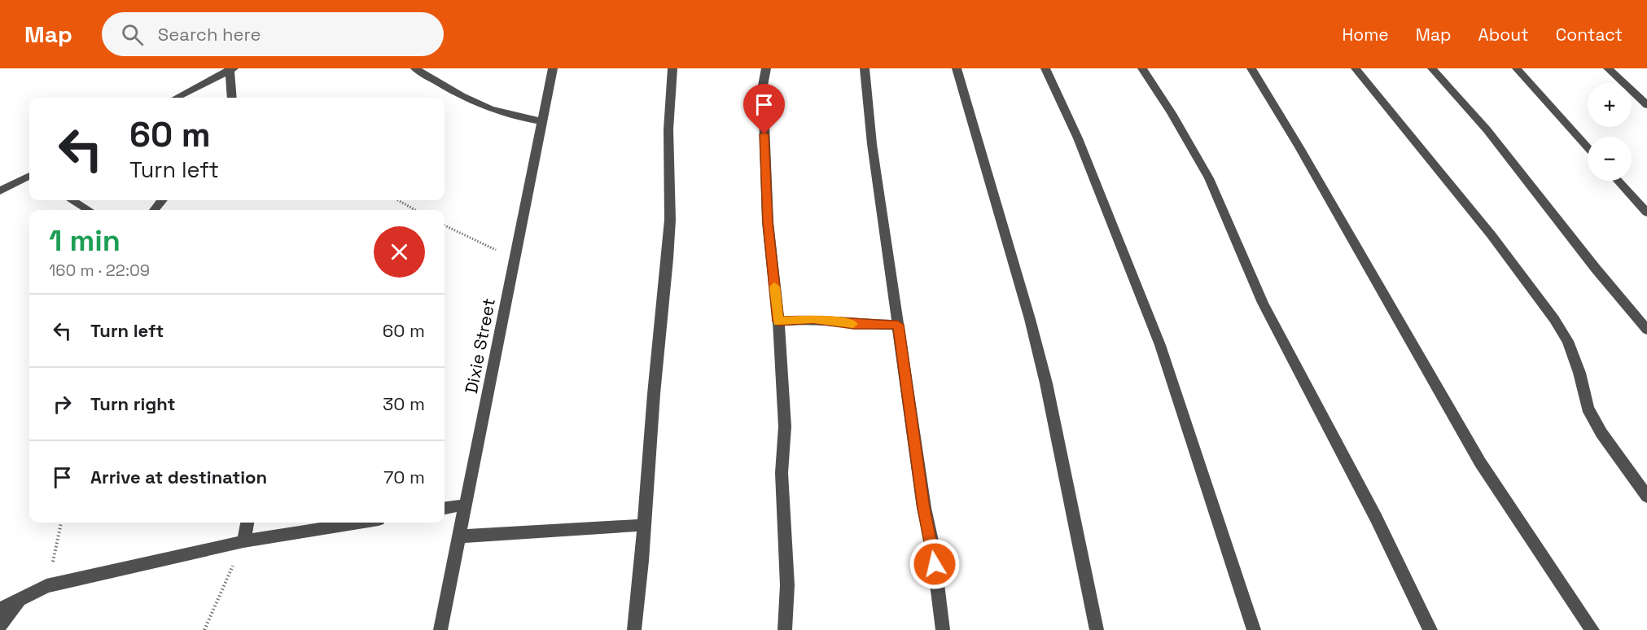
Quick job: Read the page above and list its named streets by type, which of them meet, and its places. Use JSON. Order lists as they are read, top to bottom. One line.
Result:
{"streets":{"street":["Dixie Street"]},"page":{"header":"Map","search":"Search here","nav":["Home","Map","About","Contact"],"map_buttons":["+","−"],"turn":["60 m","Turn left"],"heading":["1 min","160 m · 22:09"],"list":[{"name":"Turn left","value":"60 m"},{"name":"Turn right","value":"30 m"},{"name":"Arrive at destination","value":"70 m"}]}}
